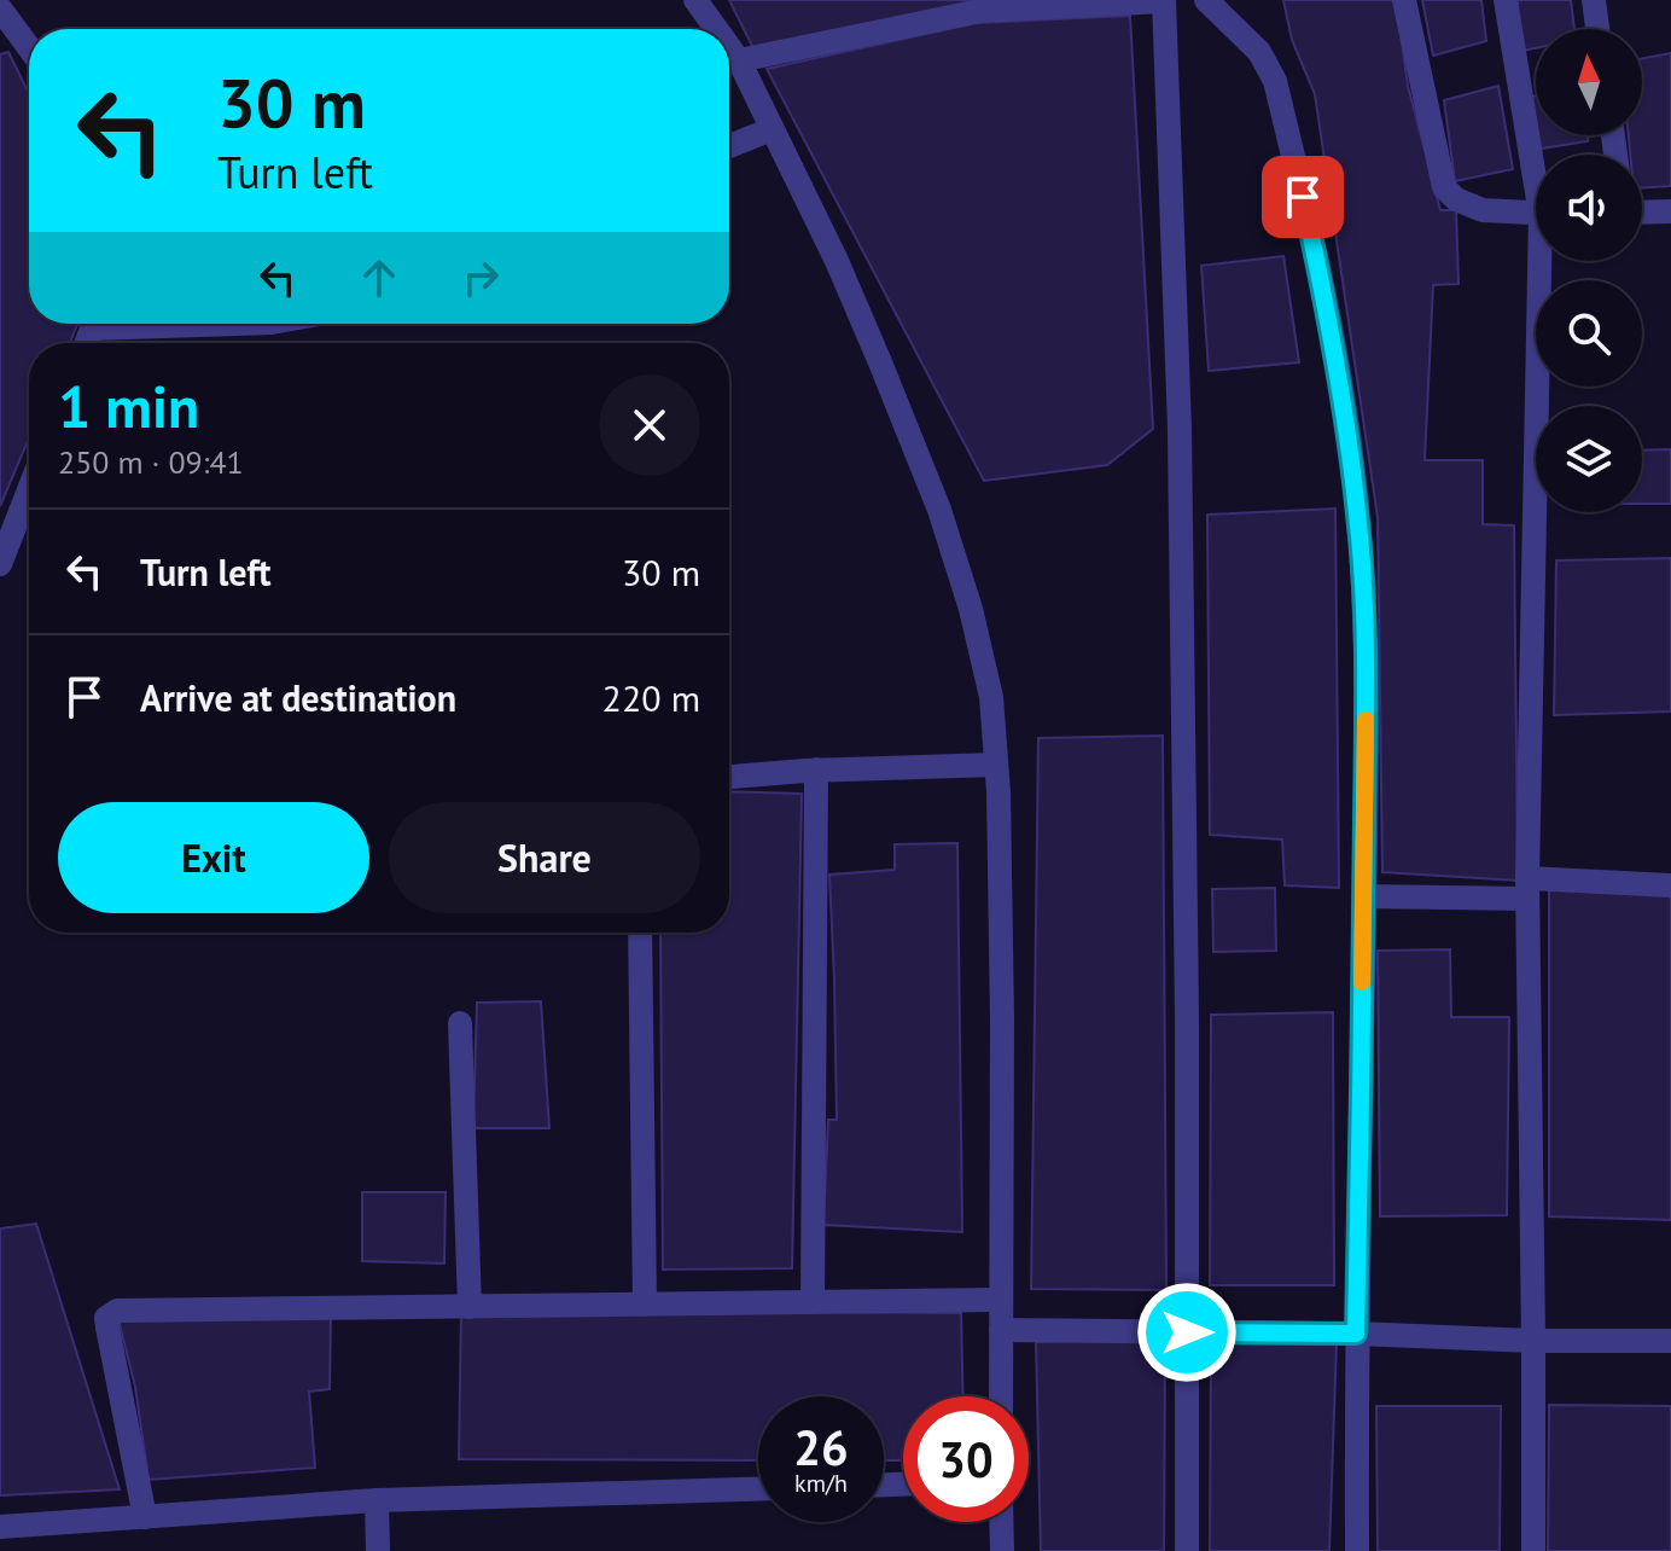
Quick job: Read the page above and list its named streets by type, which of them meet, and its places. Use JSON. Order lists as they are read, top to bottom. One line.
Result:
{"north":"top","page":{"turn":["30 m","Turn left"],"heading":["1 min","250 m · 09:41"],"list":[{"name":"Turn left","value":"30 m"},{"name":"Arrive at destination","value":"220 m"}],"buttons":["Exit","Share"],"speed":"26 km/h","limit":"30"}}
